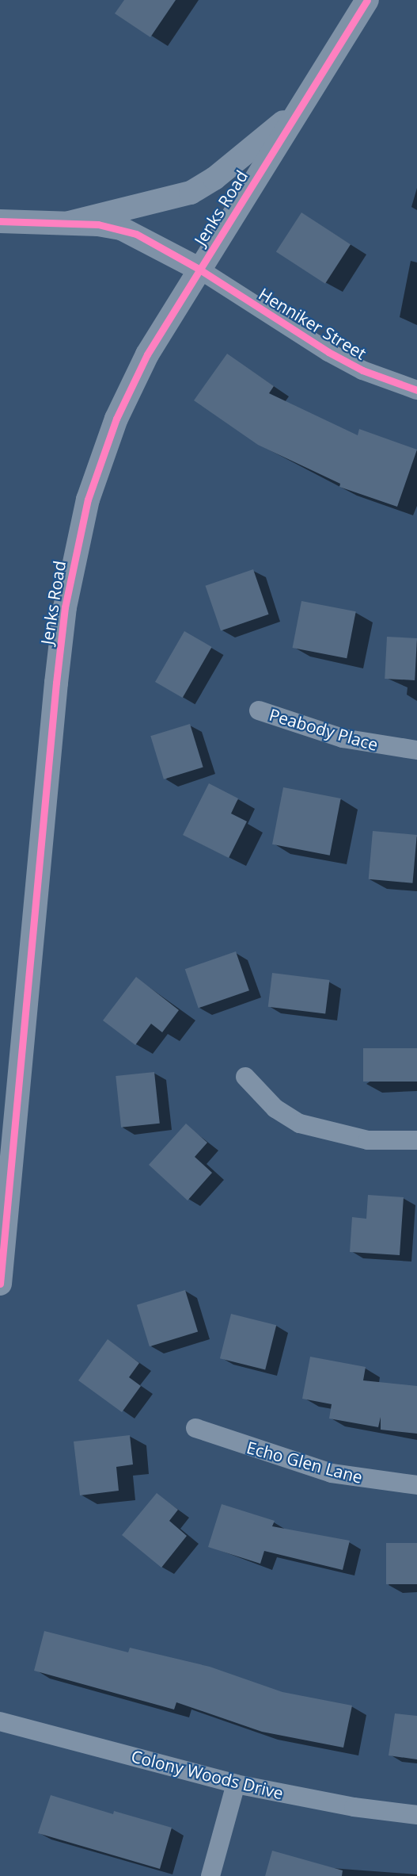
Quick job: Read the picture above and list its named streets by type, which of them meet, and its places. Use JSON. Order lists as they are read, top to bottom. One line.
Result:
{"streets":{"street":["Jenks Road","Henniker Street","Peabody Place","Echo Glen Lane","Colony Woods Drive"]},"crossings":[["Jenks Road","Henniker Street"]]}
